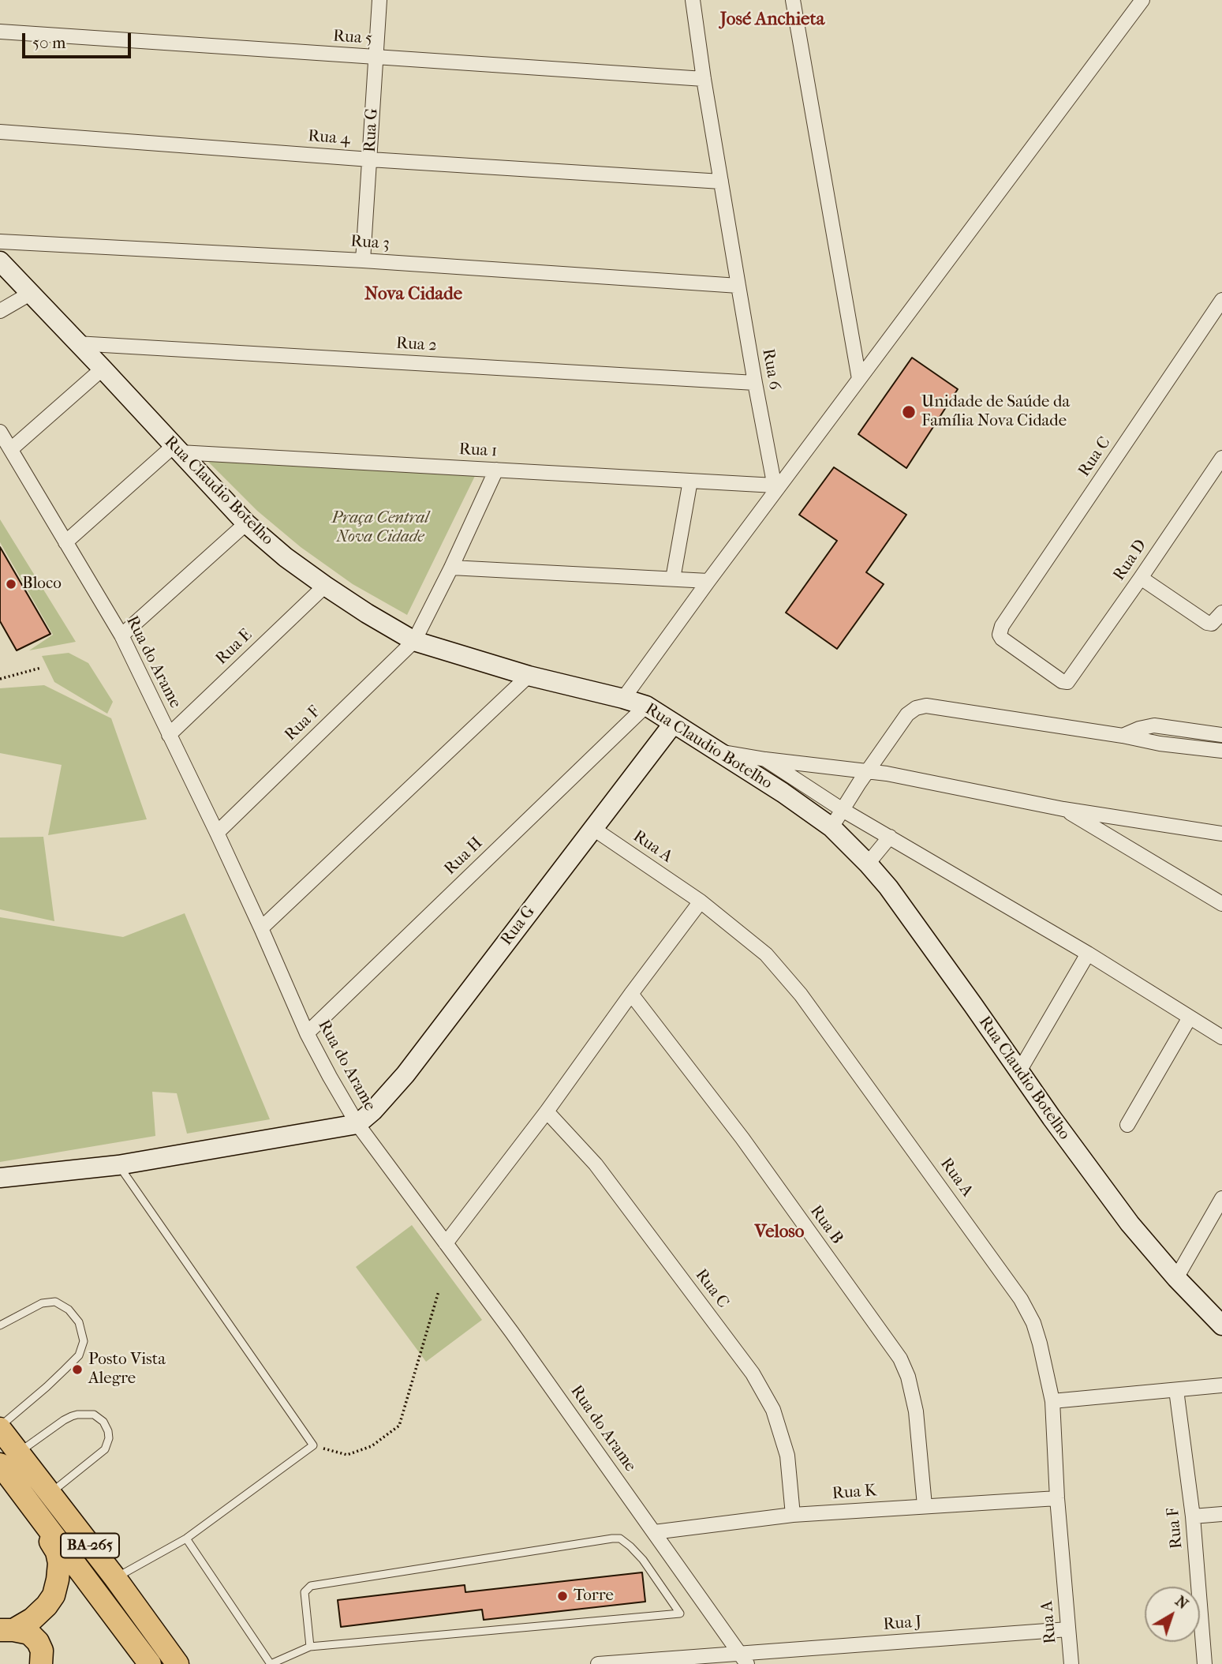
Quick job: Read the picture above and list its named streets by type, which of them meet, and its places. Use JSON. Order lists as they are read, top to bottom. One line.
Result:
{"streets":{"main road":["BA-265"],"street":["Rua 5","Rua G","Rua 4","Rua 3","Rua 2","Rua 6","Rua 1","Rua C","Rua Claudio Botelho","Rua D","Rua E","Rua do Arame","Rua F","Rua A","Rua H","Rua B","Rua K","Rua J"]},"crossings":[["Rua 5","Rua G"],["Rua 5","Rua 6"],["Rua G","Rua 4"],["Rua G","Rua 3"],["Rua G","Rua Claudio Botelho"],["Rua G","Rua do Arame"],["Rua G","Rua A"],["Rua 4","Rua 6"],["Rua 3","Rua 6"],["Rua 2","Rua 6"],["Rua 2","Rua Claudio Botelho"],["Rua 6","Rua 1"],["Rua 1","Rua Claudio Botelho"],["Rua 1","Rua F"],["Rua C","Rua D"],["Rua C","Rua K"],["Rua Claudio Botelho","Rua E"],["Rua Claudio Botelho","Rua F"],["Rua Claudio Botelho","Rua H"],["Rua E","Rua do Arame"],["Rua do Arame","Rua F"],["Rua do Arame","Rua H"],["Rua do Arame","Rua K"],["Rua do Arame","Rua J"],["Rua A","Rua K"],["Rua A","Rua J"],["Rua B","Rua K"]],"districts":["José Anchieta","Nova Cidade","Veloso"],"parks":["Praça Central Nova Cidade"],"places":["Unidade de Saúde da Família Nova Cidade","Bloco","Posto Vista Alegre","Torre"],"scale_bar":"50 m","north":"top right"}
